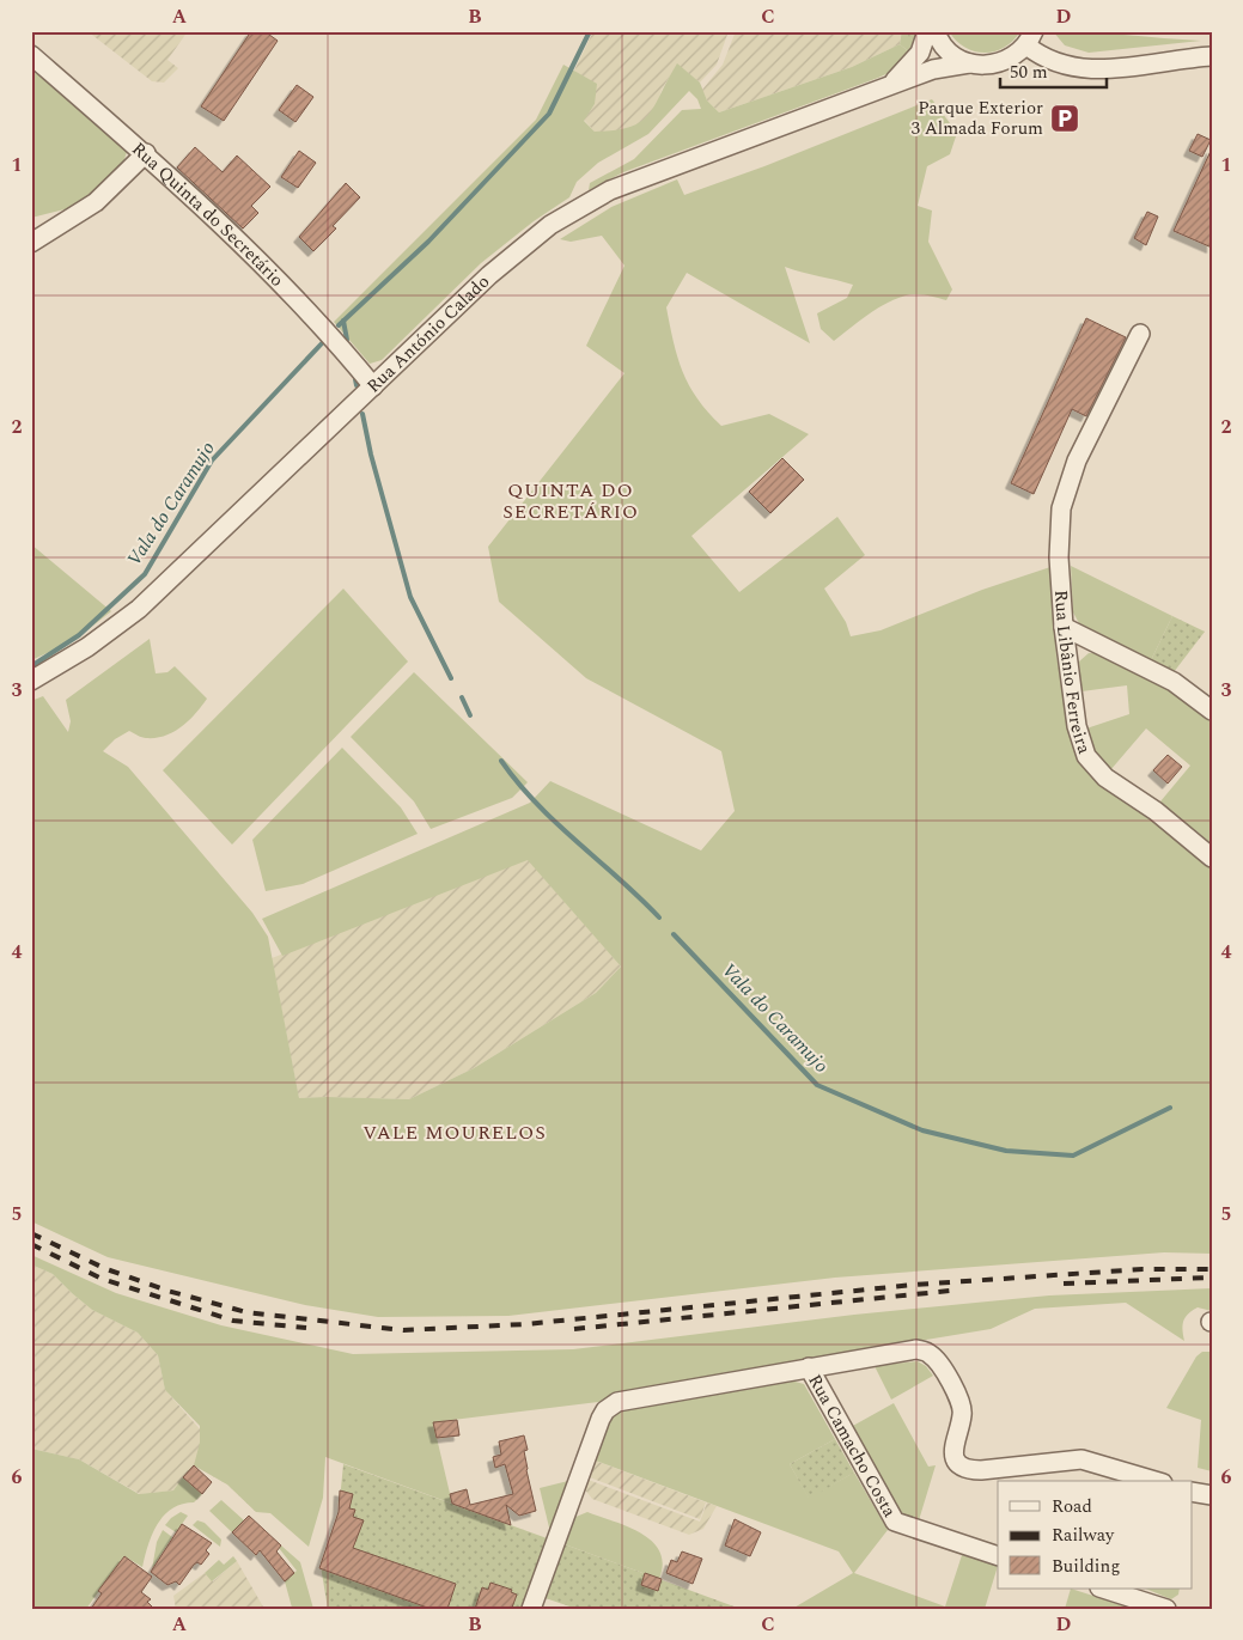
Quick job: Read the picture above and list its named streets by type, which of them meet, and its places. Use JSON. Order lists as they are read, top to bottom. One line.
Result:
{"streets":{"street":["Rua Quinta do Secretário","Rua António Calado","Rua Libânio Ferreira","Rua Camacho Costa"]},"crossings":[["Rua Quinta do Secretário","Rua António Calado"]],"districts":["QUINTA DO SECRETÁRIO","VALE MOURELOS"],"water":["Vala do Caramujo"],"places":{"parking":["Parque Exterior 3 Almada Forum"]},"legend":["Road","Railway","Building"],"scale_bar":"50 m","grid":{"columns":["A","B","C","D"],"rows":["1","2","3","4","5","6"]}}
